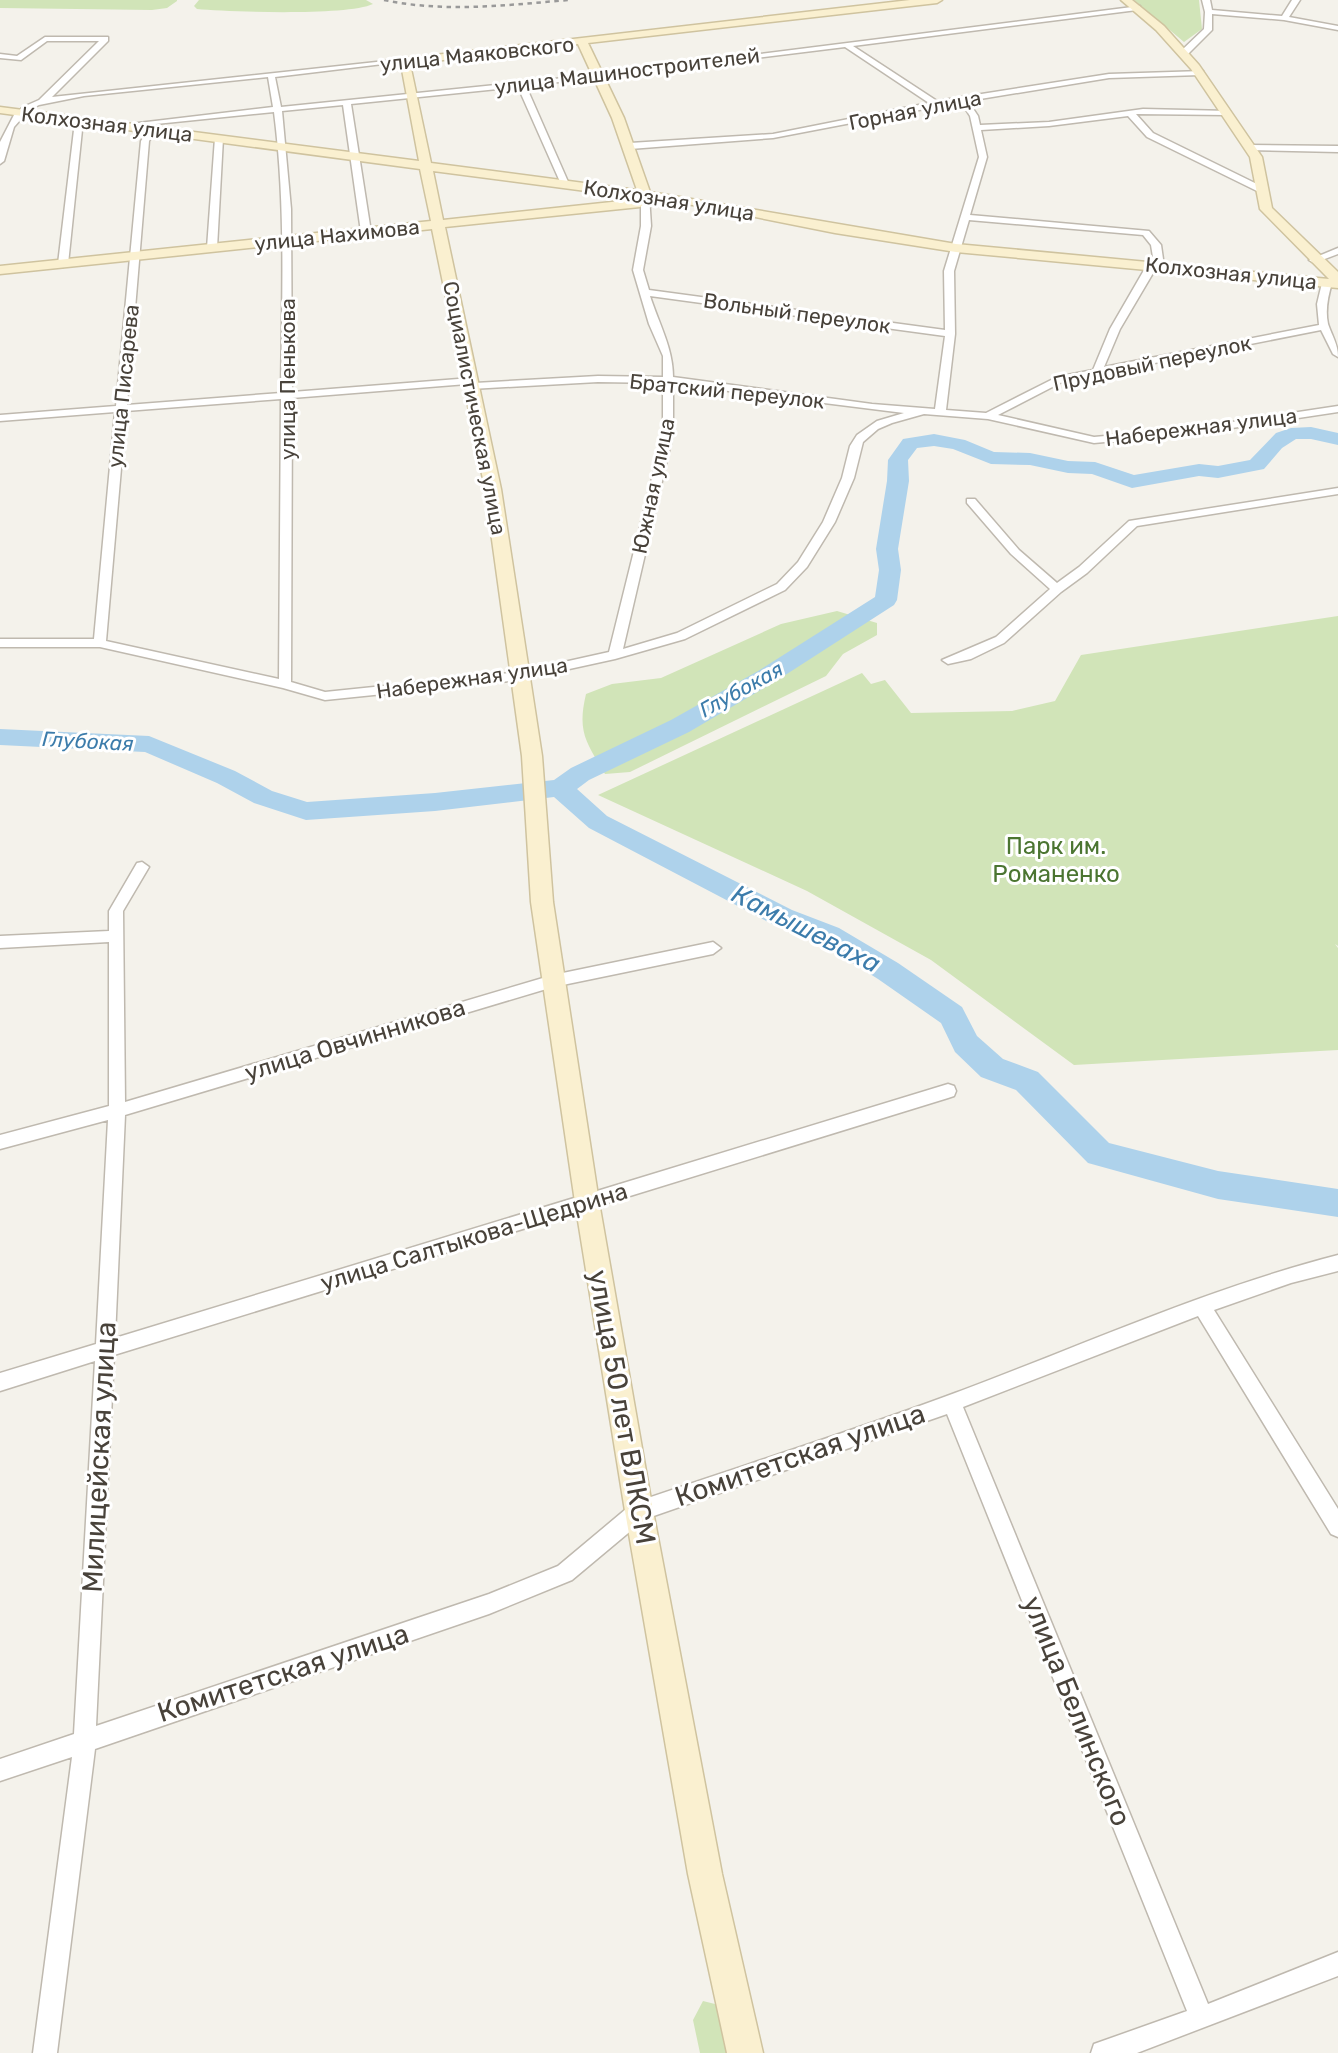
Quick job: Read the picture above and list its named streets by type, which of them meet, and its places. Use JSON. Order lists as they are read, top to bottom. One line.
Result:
{"streets":{"main road":["улица Маяковского","Колхозная улица","улица Нахимова","Социалистическая улица","улица 50 лет ВЛКСМ"],"street":["улица Машиностроителей","Горная улица","Вольный переулок","Прудовый переулок","улица Пенькова","улица Писарева","Братский переулок","Набережная улица","Южная улица","улица Овчинникова","улица Салтыкова-Щедрина","Комитетская улица","Милицейская улица","улица Белинского"]},"crossings":[["улица Маяковского","Колхозная улица"],["улица Маяковского","улица Пенькова"],["улица Маяковского","Социалистическая улица"],["улица Машиностроителей","Колхозная улица"],["улица Машиностроителей","улица Пенькова"],["улица Машиностроителей","Социалистическая улица"],["Колхозная улица","улица Нахимова"],["Колхозная улица","улица Пенькова"],["Колхозная улица","улица Писарева"],["Колхозная улица","Социалистическая улица"],["Колхозная улица","Южная улица"],["улица Нахимова","улица Пенькова"],["улица Нахимова","улица Писарева"],["улица Нахимова","Социалистическая улица"],["улица Нахимова","Южная улица"],["Вольный переулок","Южная улица"],["Прудовый переулок","Набережная улица"],["улица Пенькова","Братский переулок"],["улица Пенькова","Набережная улица"],["улица Писарева","Братский переулок"],["улица Писарева","Набережная улица"],["Братский переулок","Социалистическая улица"],["Братский переулок","Набережная улица"],["Братский переулок","Южная улица"],["Социалистическая улица","Набережная улица"],["Социалистическая улица","улица 50 лет ВЛКСМ"],["Набережная улица","Южная улица"],["улица Овчинникова","улица 50 лет ВЛКСМ"],["улица Овчинникова","Милицейская улица"],["улица Салтыкова-Щедрина","улица 50 лет ВЛКСМ"],["улица Салтыкова-Щедрина","Милицейская улица"],["улица 50 лет ВЛКСМ","Комитетская улица"],["Комитетская улица","Милицейская улица"],["Комитетская улица","улица Белинского"]],"water":["Глубокая","Камышеваха"],"parks":["Парк им. Романенко"]}
